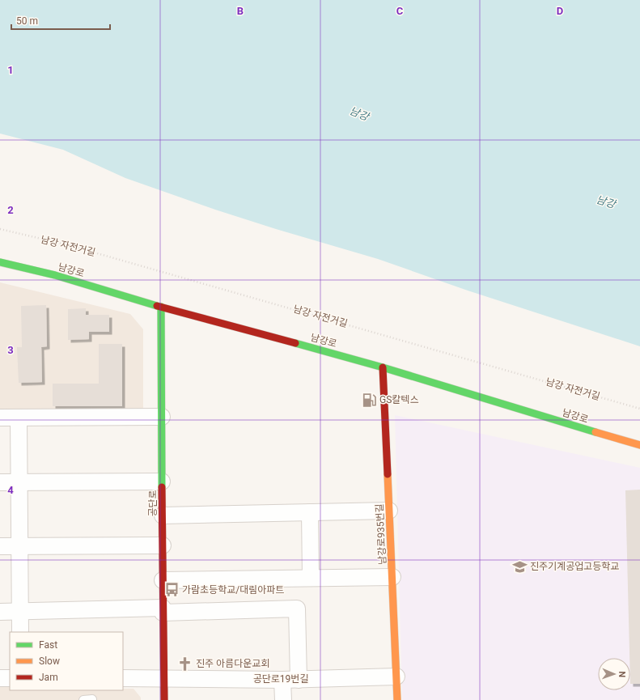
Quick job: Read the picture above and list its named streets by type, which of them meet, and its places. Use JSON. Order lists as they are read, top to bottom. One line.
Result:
{"streets":{"street":["남강로","공단로","남강로935번길","공단로19번길"],"path":["남강 자전거길"]},"crossings":[["남강로","공단로"],["남강로","남강로935번길"],["공단로","공단로19번길"],["남강로935번길","공단로19번길"]],"water":["남강"],"places":{"fuel station":["GS칼텍스"],"school or university":["진주기계공업고등학교"],"bus stop":["가람초등학교/대림아파트"],"church":["진주 아름다운교회"]},"legend":["Fast","Slow","Jam"],"scale_bar":"50 m","north":"right","grid":{"columns":["B","C","D"],"rows":["1","2","3","4"]}}
